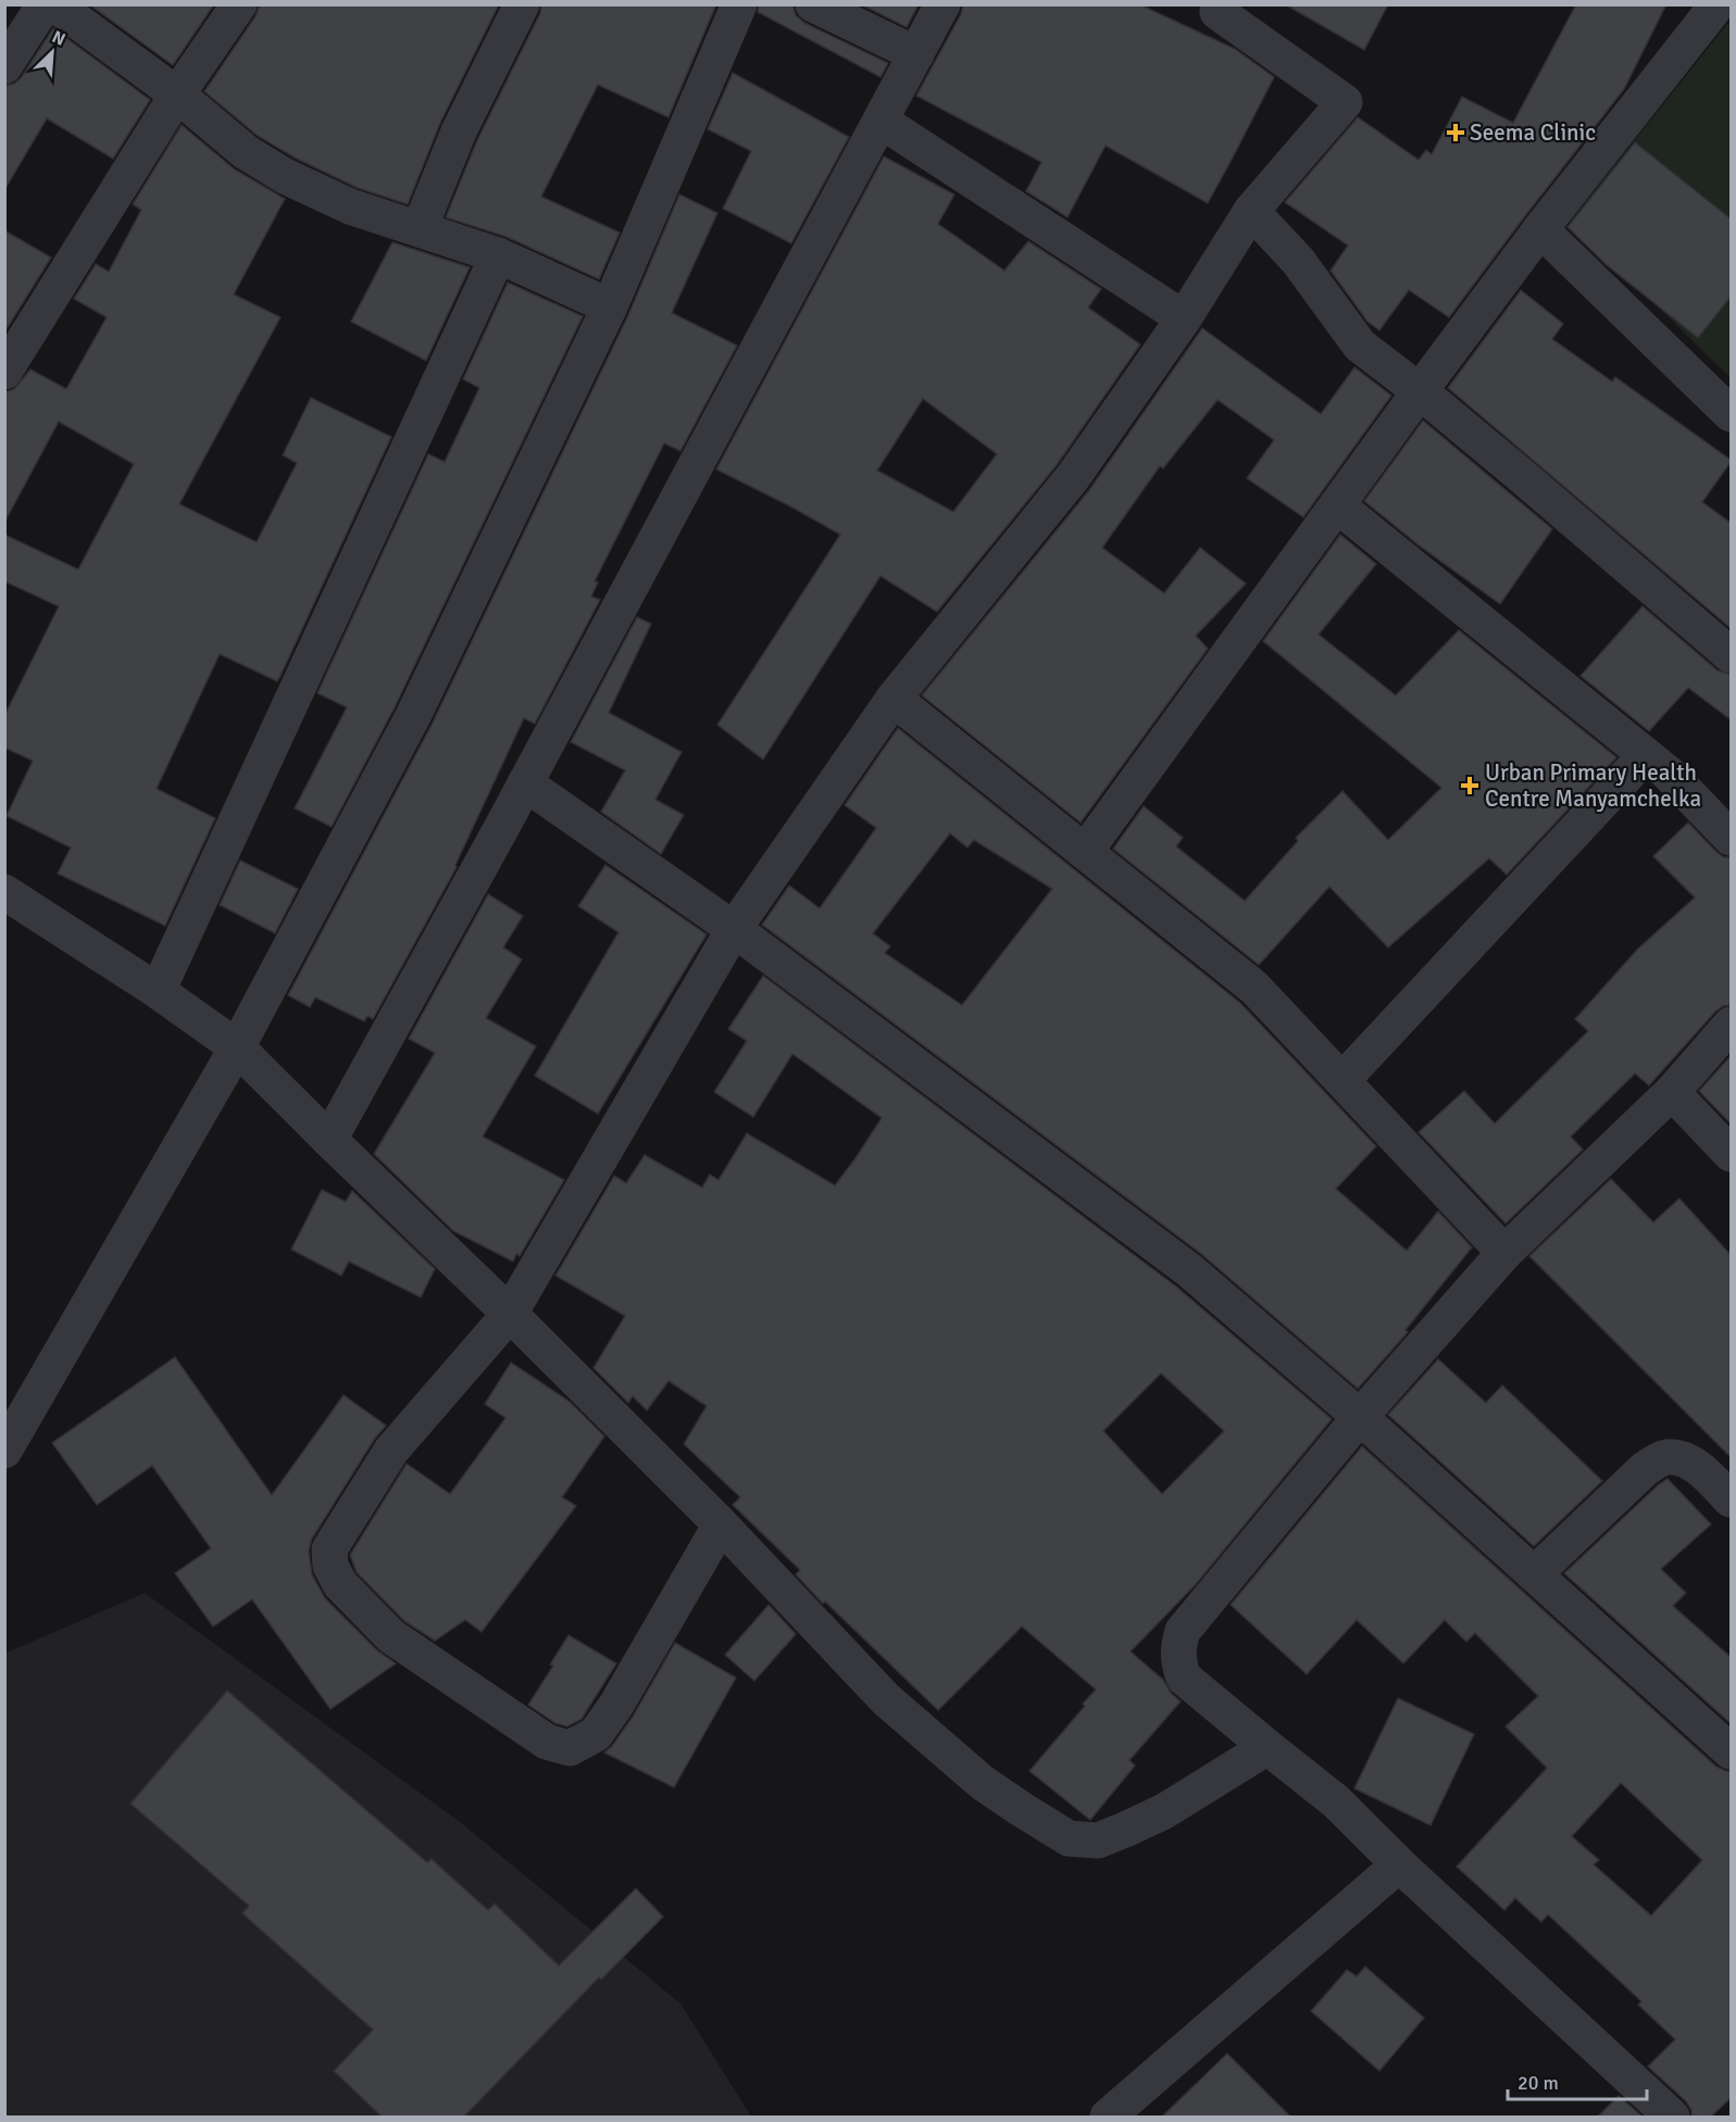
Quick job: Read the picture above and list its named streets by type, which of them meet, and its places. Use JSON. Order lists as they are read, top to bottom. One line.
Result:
{"places":{"health":["Seema Clinic","Urban Primary Health Centre Manyamchelka"]},"scale_bar":"20 m","north":"top right"}
